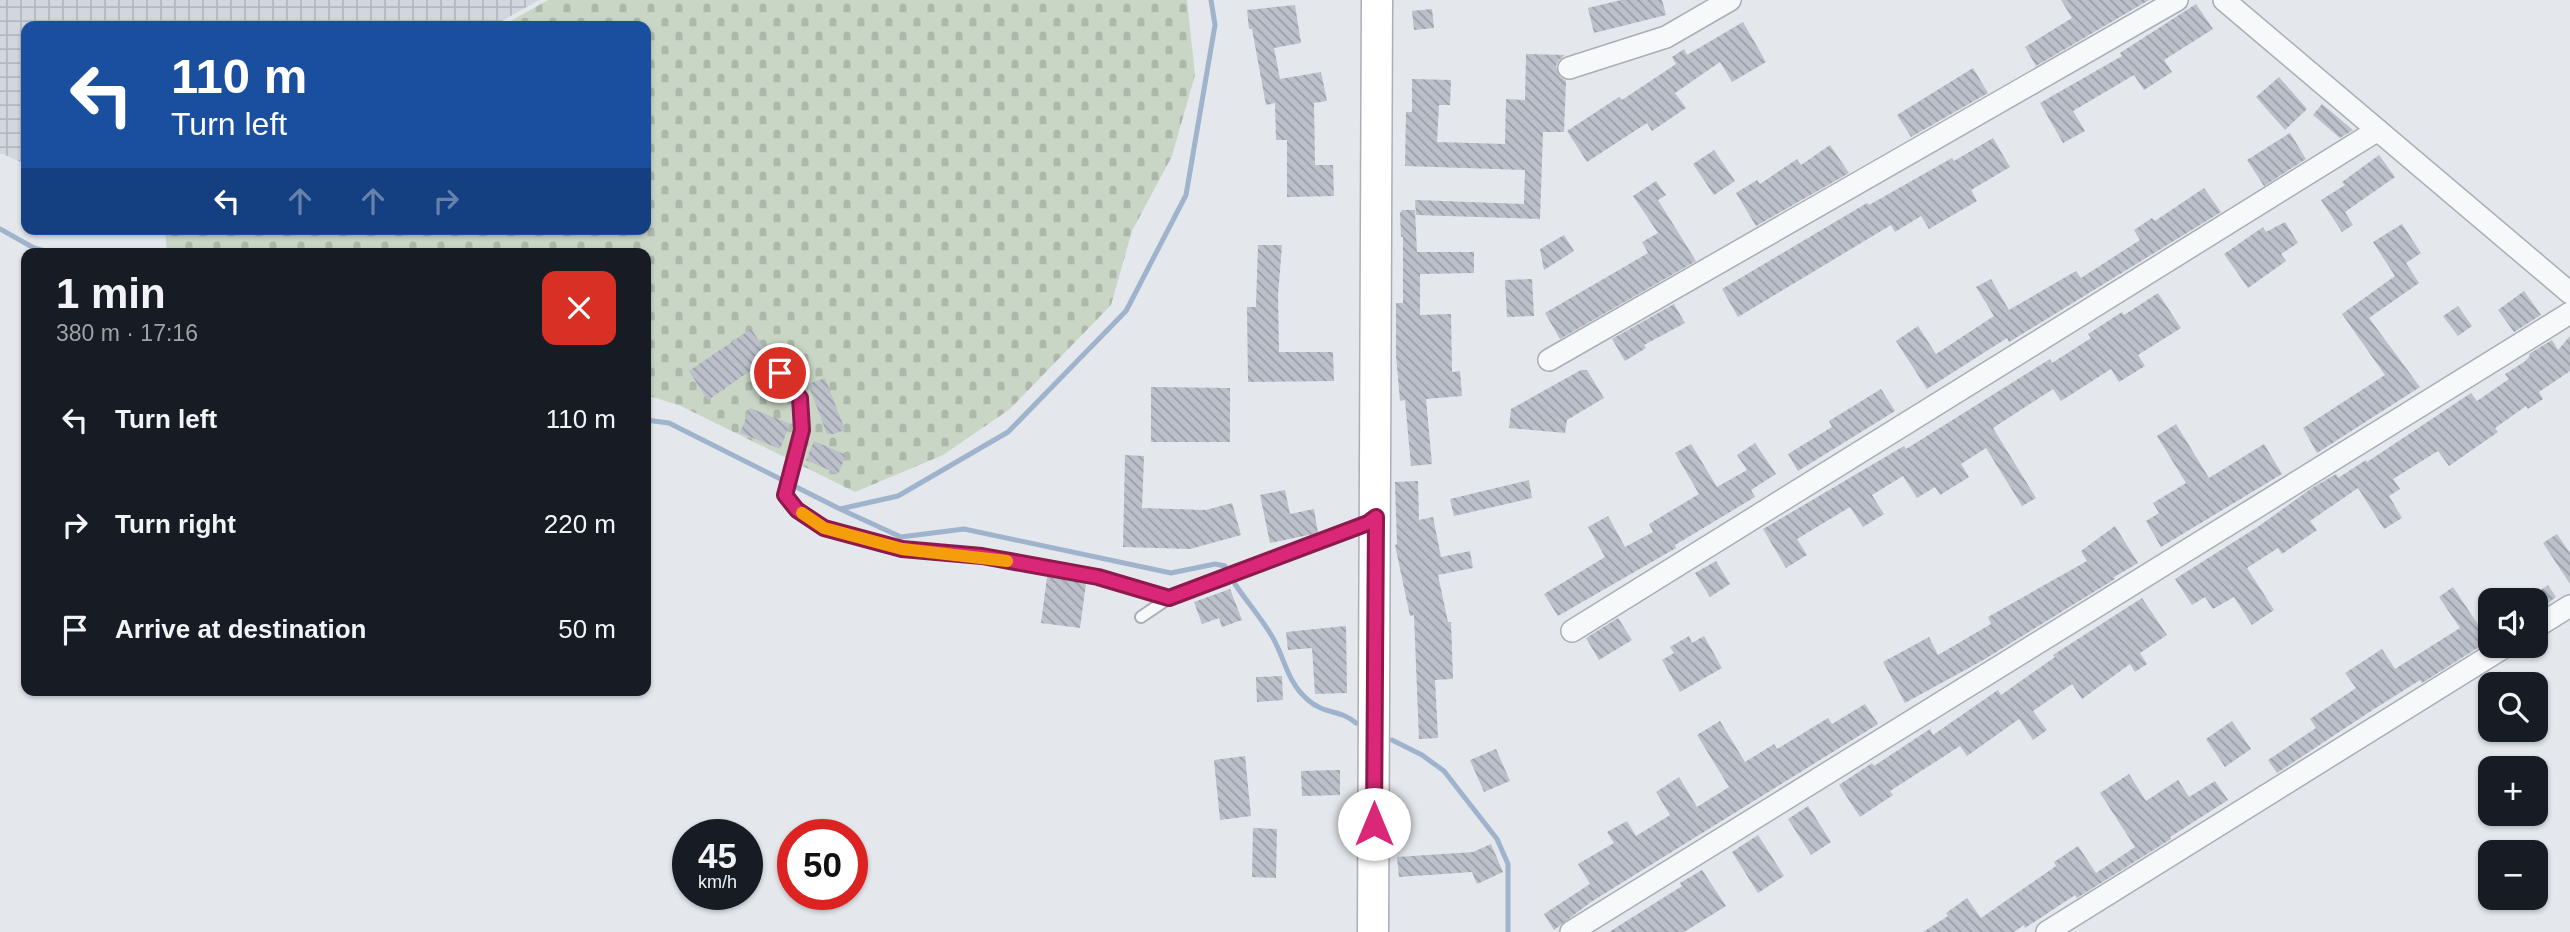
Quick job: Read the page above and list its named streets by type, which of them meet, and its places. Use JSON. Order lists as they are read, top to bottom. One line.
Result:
{"page":{"turn":["110 m","Turn left"],"heading":["1 min","380 m · 17:16"],"list":[{"name":"Turn left","value":"110 m"},{"name":"Turn right","value":"220 m"},{"name":"Arrive at destination","value":"50 m"}],"map_buttons":["+","−"],"speed":"45 km/h","limit":"50"}}
